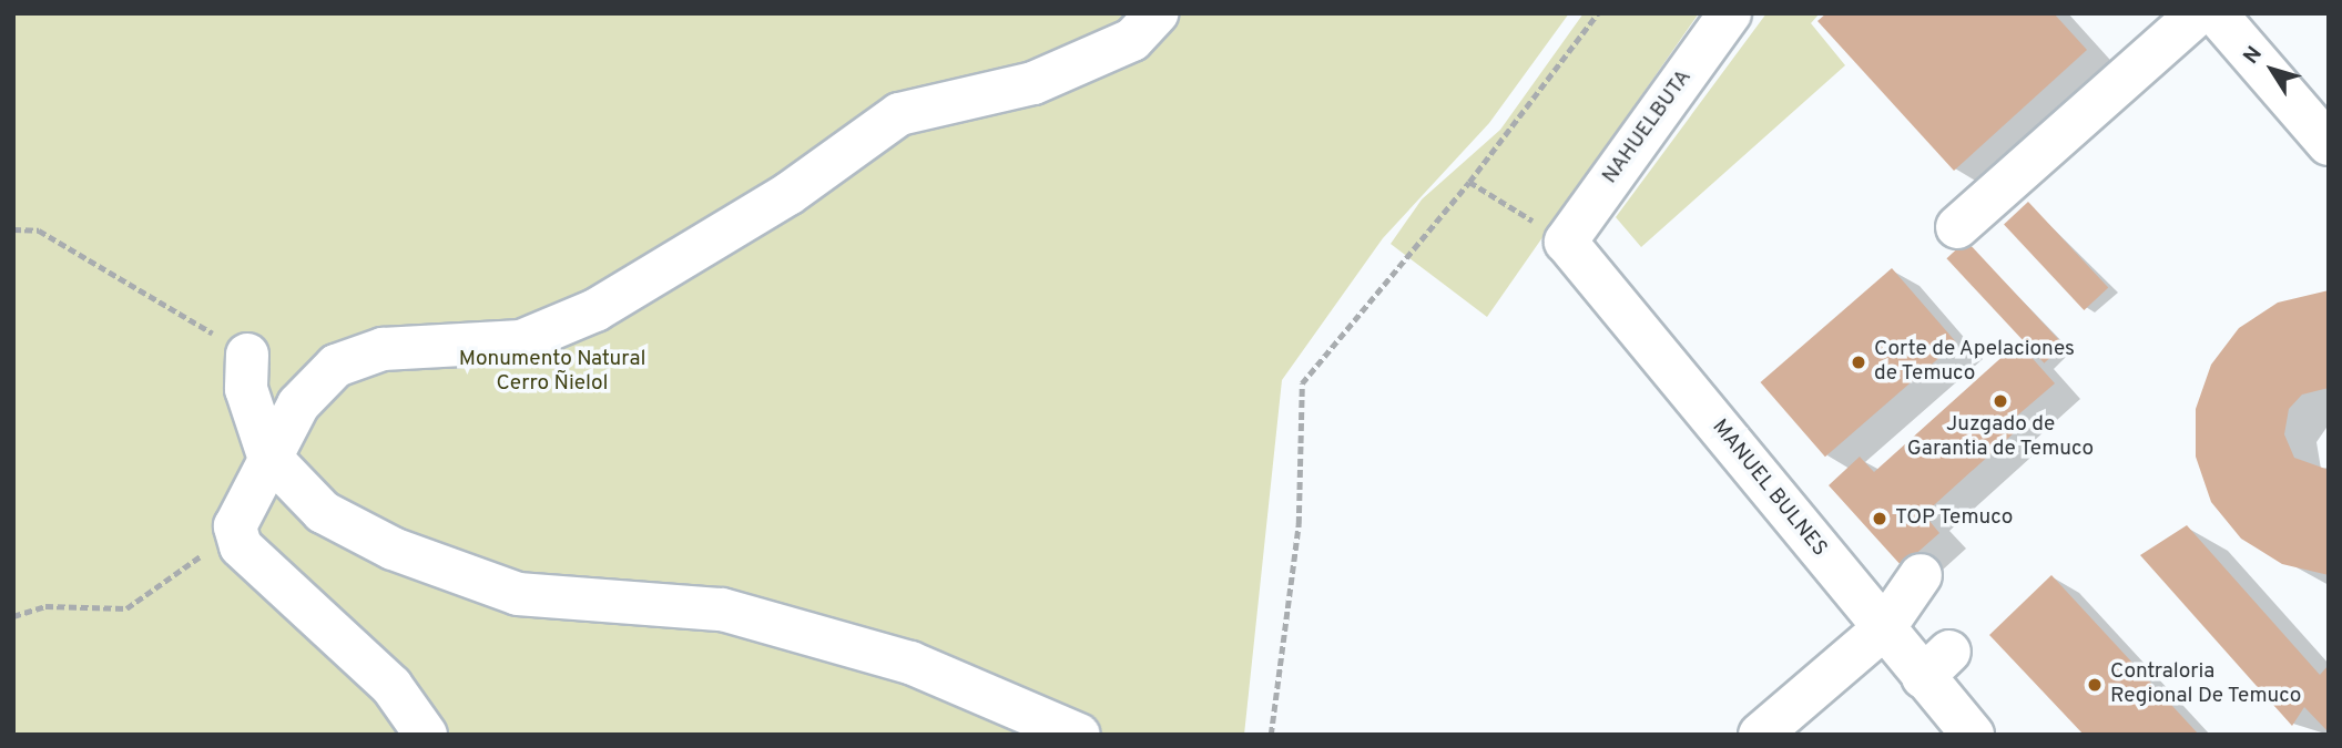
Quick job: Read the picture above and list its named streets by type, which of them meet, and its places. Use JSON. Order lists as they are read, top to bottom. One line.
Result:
{"streets":{"street":["NAHUELBUTA","MANUEL BULNES"]},"crossings":[["NAHUELBUTA","MANUEL BULNES"]],"parks":["Monumento Natural Cerro Ñielol"],"places":["Corte de Apelaciones de Temuco","Juzgado de Garantia de Temuco","TOP Temuco","Contraloria Regional De Temuco"],"north":"top left"}
